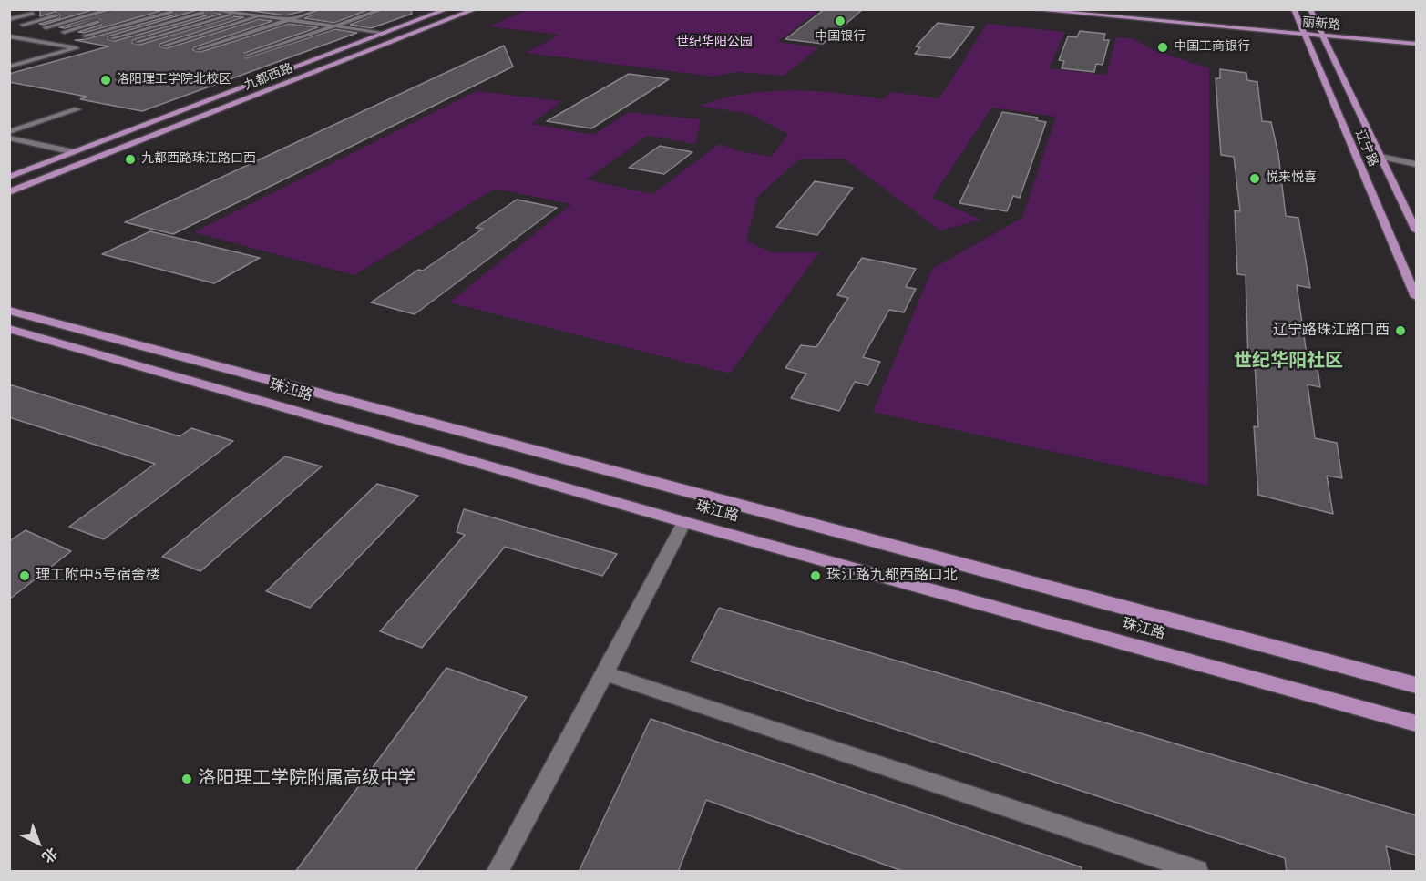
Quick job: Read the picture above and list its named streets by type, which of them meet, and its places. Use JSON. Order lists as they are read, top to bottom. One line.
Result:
{"streets":{"main road":["丽新路","九都西路","辽宁路","珠江路"]},"crossings":[["丽新路","辽宁路"]],"districts":["世纪华阳社区"],"parks":["世纪华阳公园"],"places":["中国银行","中国工商银行","洛阳理工学院北校区","九都西路珠江路口西","悦来悦喜","辽宁路珠江路口西","理工附中5号宿舍楼","珠江路九都西路口北","洛阳理工学院附属高级中学"],"north":"bottom right"}
